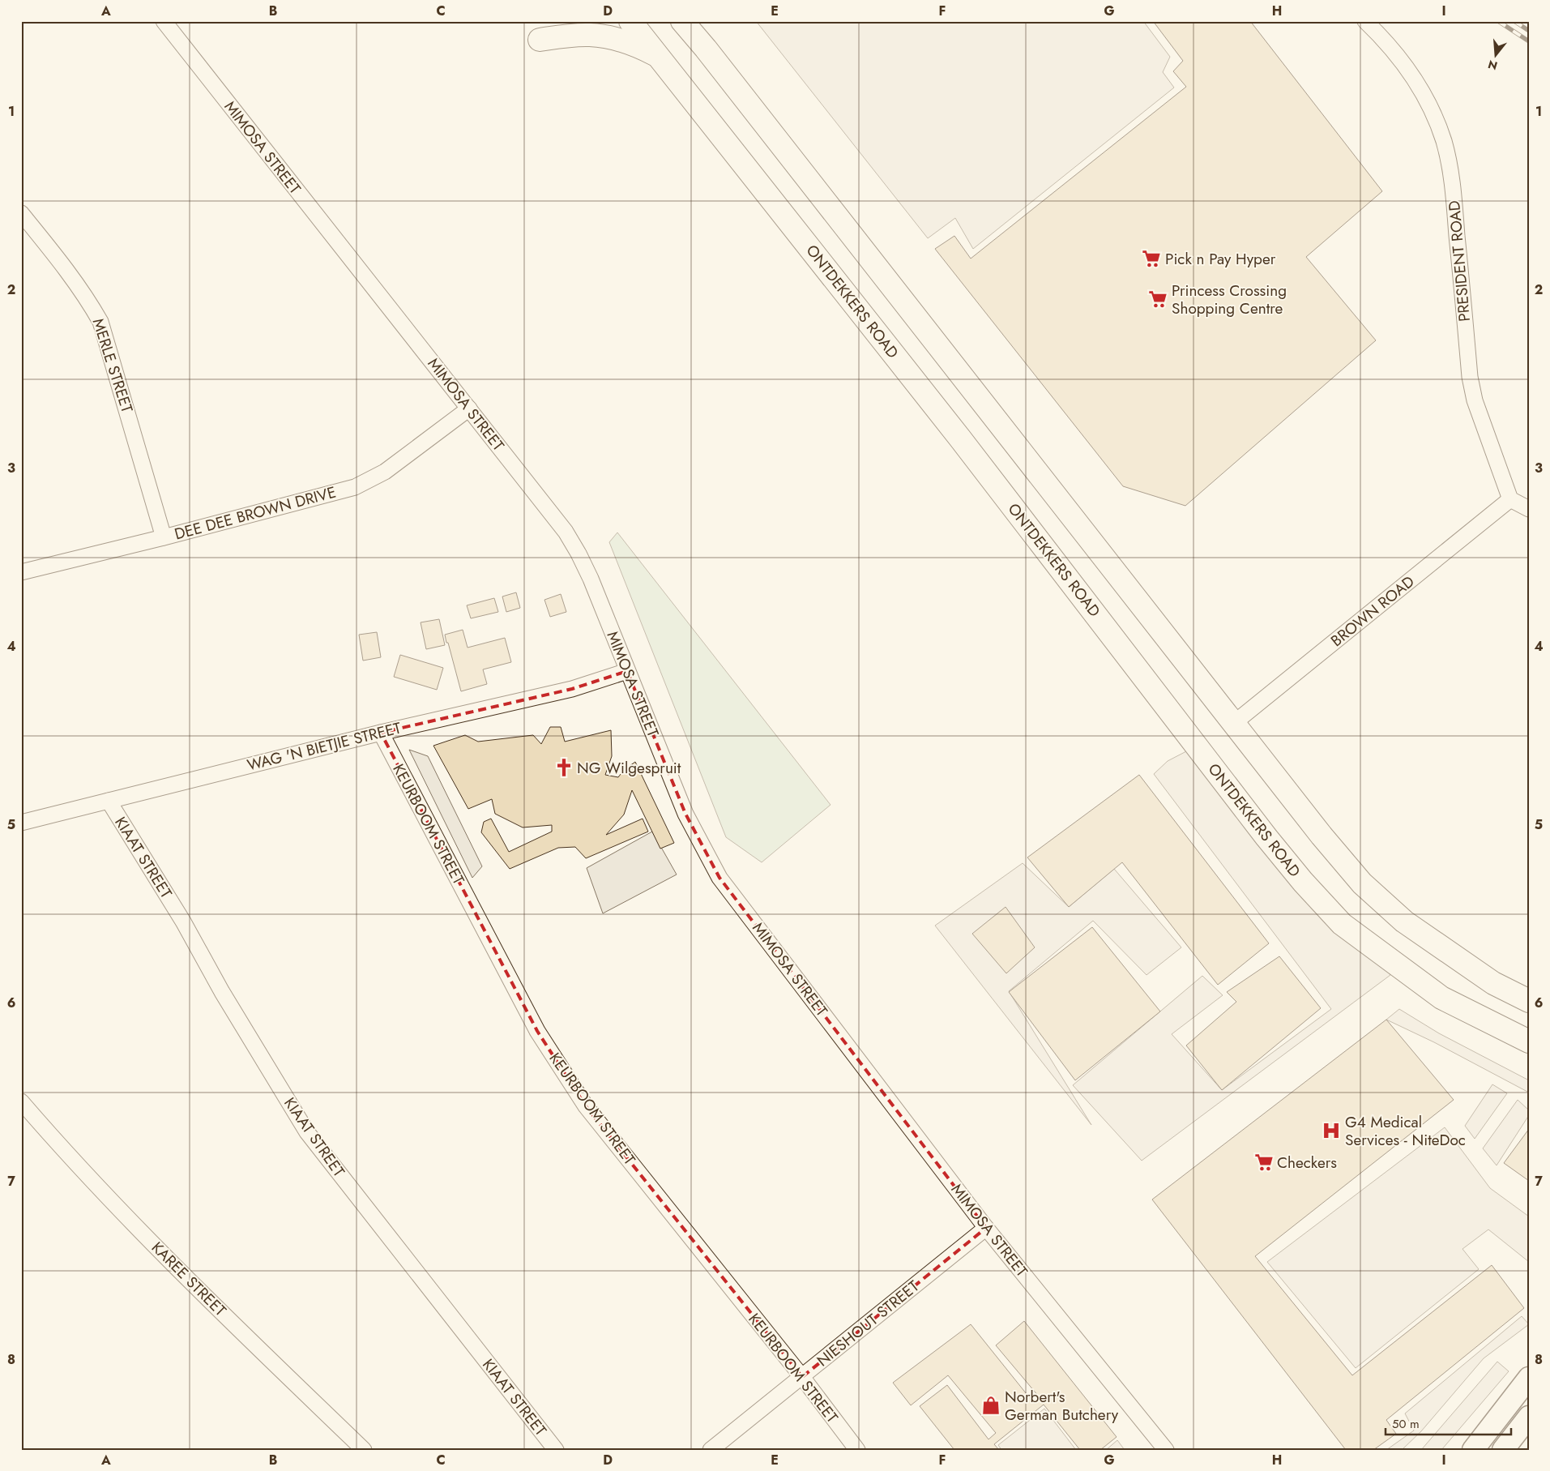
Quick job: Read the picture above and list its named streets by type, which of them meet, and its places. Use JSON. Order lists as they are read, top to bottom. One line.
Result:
{"streets":{"main road":["ONTDEKKERS ROAD"],"street":["MIMOSA STREET","PRESIDENT ROAD","MERLE STREET","DEE DEE BROWN DRIVE","BROWN ROAD","WAG 'N BIETJIE STREET","KEURBOOM STREET","KIAAT STREET","KAREE STREET","NIESHOUT STREET"]},"crossings":[["MIMOSA STREET","DEE DEE BROWN DRIVE"],["MIMOSA STREET","WAG 'N BIETJIE STREET"],["MIMOSA STREET","NIESHOUT STREET"],["PRESIDENT ROAD","BROWN ROAD"],["MERLE STREET","DEE DEE BROWN DRIVE"],["WAG 'N BIETJIE STREET","KEURBOOM STREET"],["WAG 'N BIETJIE STREET","KIAAT STREET"],["KEURBOOM STREET","NIESHOUT STREET"]],"places":{"supermarket":["Pick n Pay Hyper","Princess Crossing Shopping Centre","Checkers"],"church":["NG Wilgespruit"],"hospital":["G4 Medical Services - NiteDoc"],"shop":["Norbert's German Butchery"]},"scale_bar":"50 m","north":"bottom","grid":{"columns":["A","B","C","D","E","F","G","H","I"],"rows":["1","2","3","4","5","6","7","8"]}}
